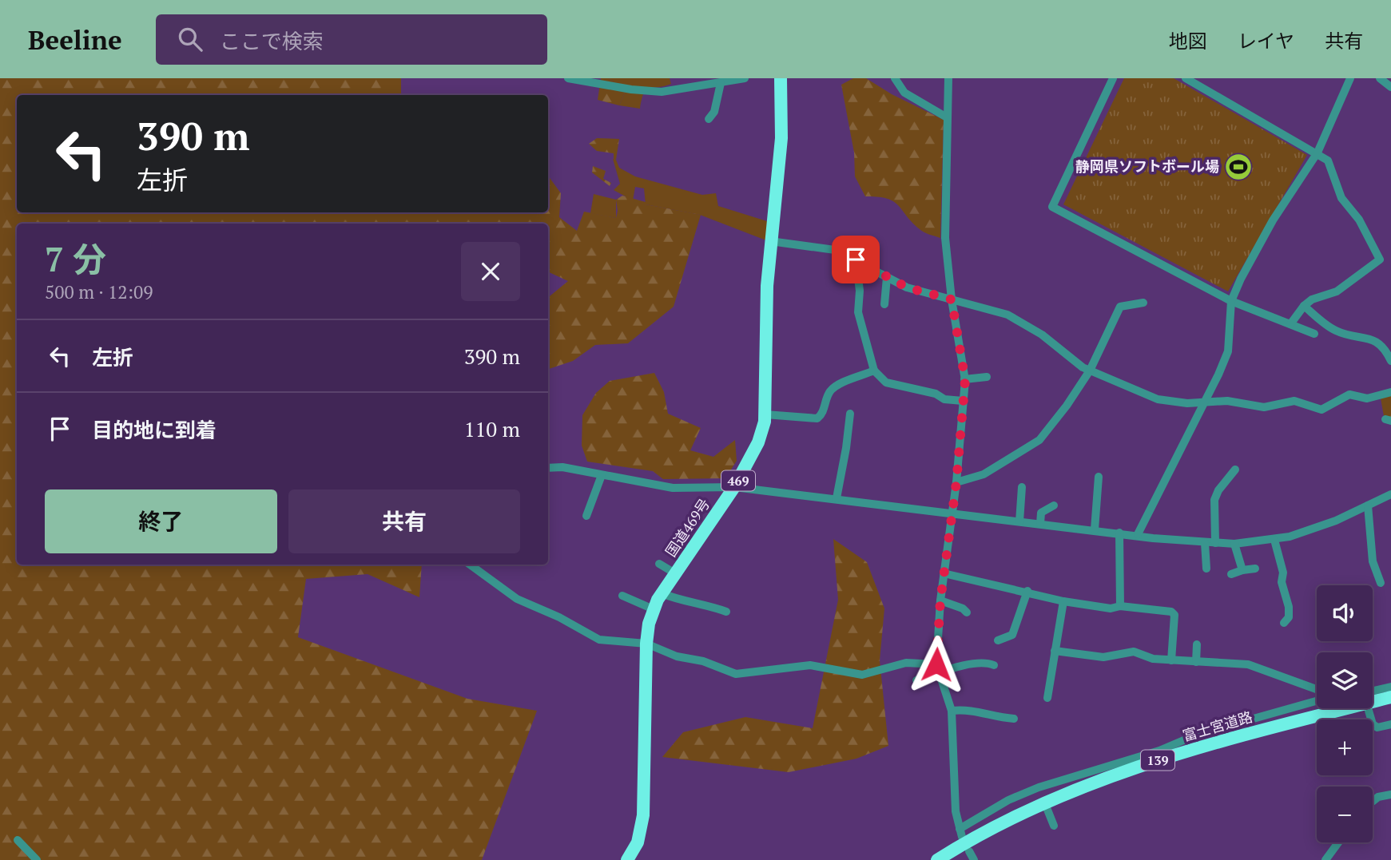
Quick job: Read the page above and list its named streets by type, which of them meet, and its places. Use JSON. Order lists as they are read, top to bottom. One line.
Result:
{"streets":{"highway":["469","国道469号","富士宮道路","139"]},"places":{"sports":["静岡県ソフトボール場"]},"page":{"header":"Beeline","search":"ここで検索","nav":["地図","レイヤ","共有"],"turn":["390 m","左折"],"heading":["7 分","500 m · 12:09"],"list":[{"name":"左折","value":"390 m"},{"name":"目的地に到着","value":"110 m"}],"buttons":["終了","共有"],"map_buttons":["+","−"]}}
